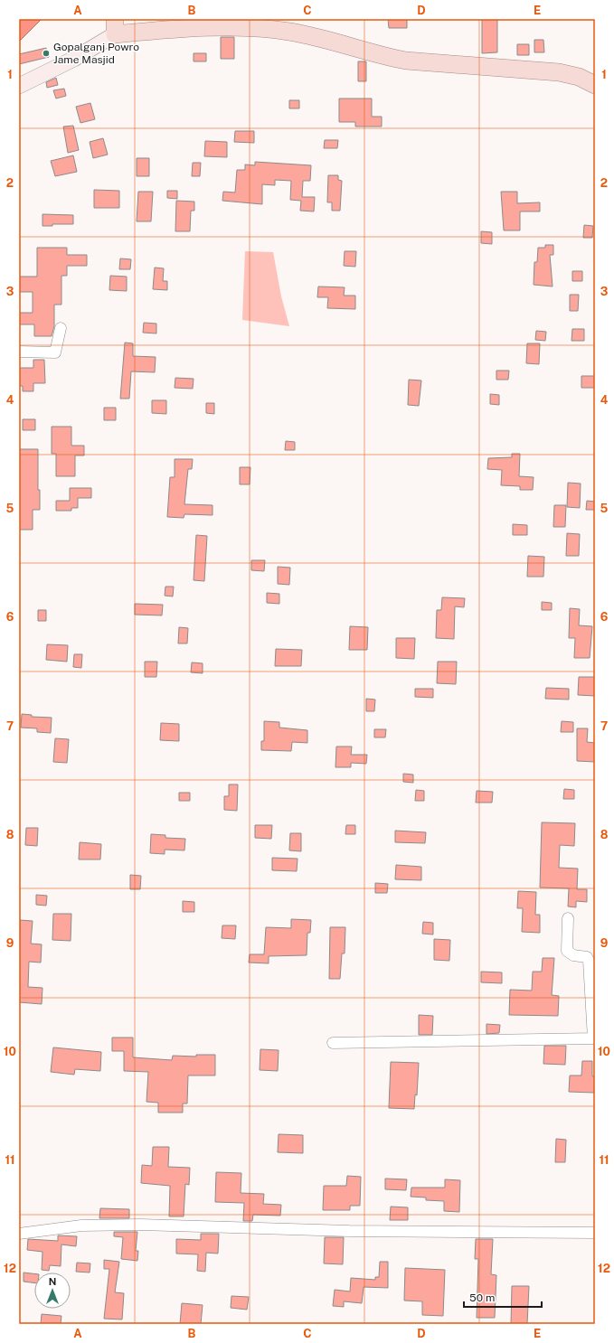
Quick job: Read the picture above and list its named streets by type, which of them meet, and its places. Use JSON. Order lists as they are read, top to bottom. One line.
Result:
{"places":["Gopalganj Powro Jame Masjid"],"scale_bar":"50 m","north":"top","grid":{"columns":["A","B","C","D","E"],"rows":["1","2","3","4","5","6","7","8","9","10","11","12"]}}
